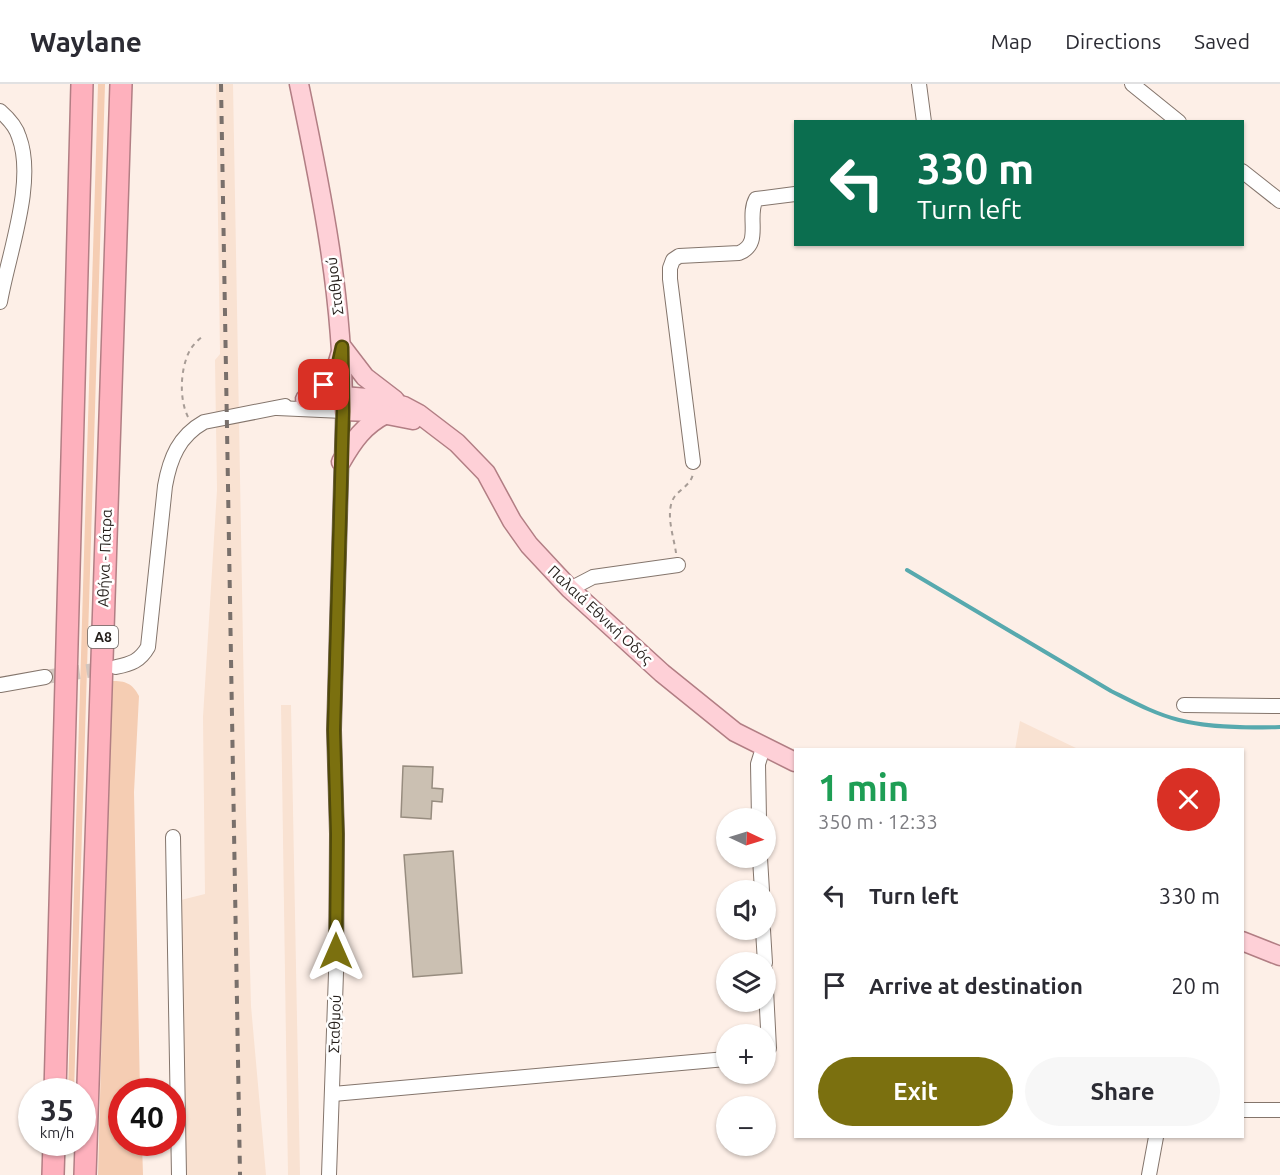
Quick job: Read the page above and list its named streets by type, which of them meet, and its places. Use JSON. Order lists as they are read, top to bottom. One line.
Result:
{"streets":{"highway":["Αθήνα - Πάτρα","Α8"],"main road":["Σταθμού","Παλαιά Εθνική Οδός"]},"crossings":[["Σταθμού","Παλαιά Εθνική Οδός"]],"north":"right","page":{"header":"Waylane","nav":["Map","Directions","Saved"],"turn":["330 m","Turn left"],"heading":["1 min","350 m · 12:33"],"map_buttons":["+","−"],"list":[{"name":"Turn left","value":"330 m"},{"name":"Arrive at destination","value":"20 m"}],"buttons":["Exit","Share"],"speed":"35 km/h","limit":"40"}}
